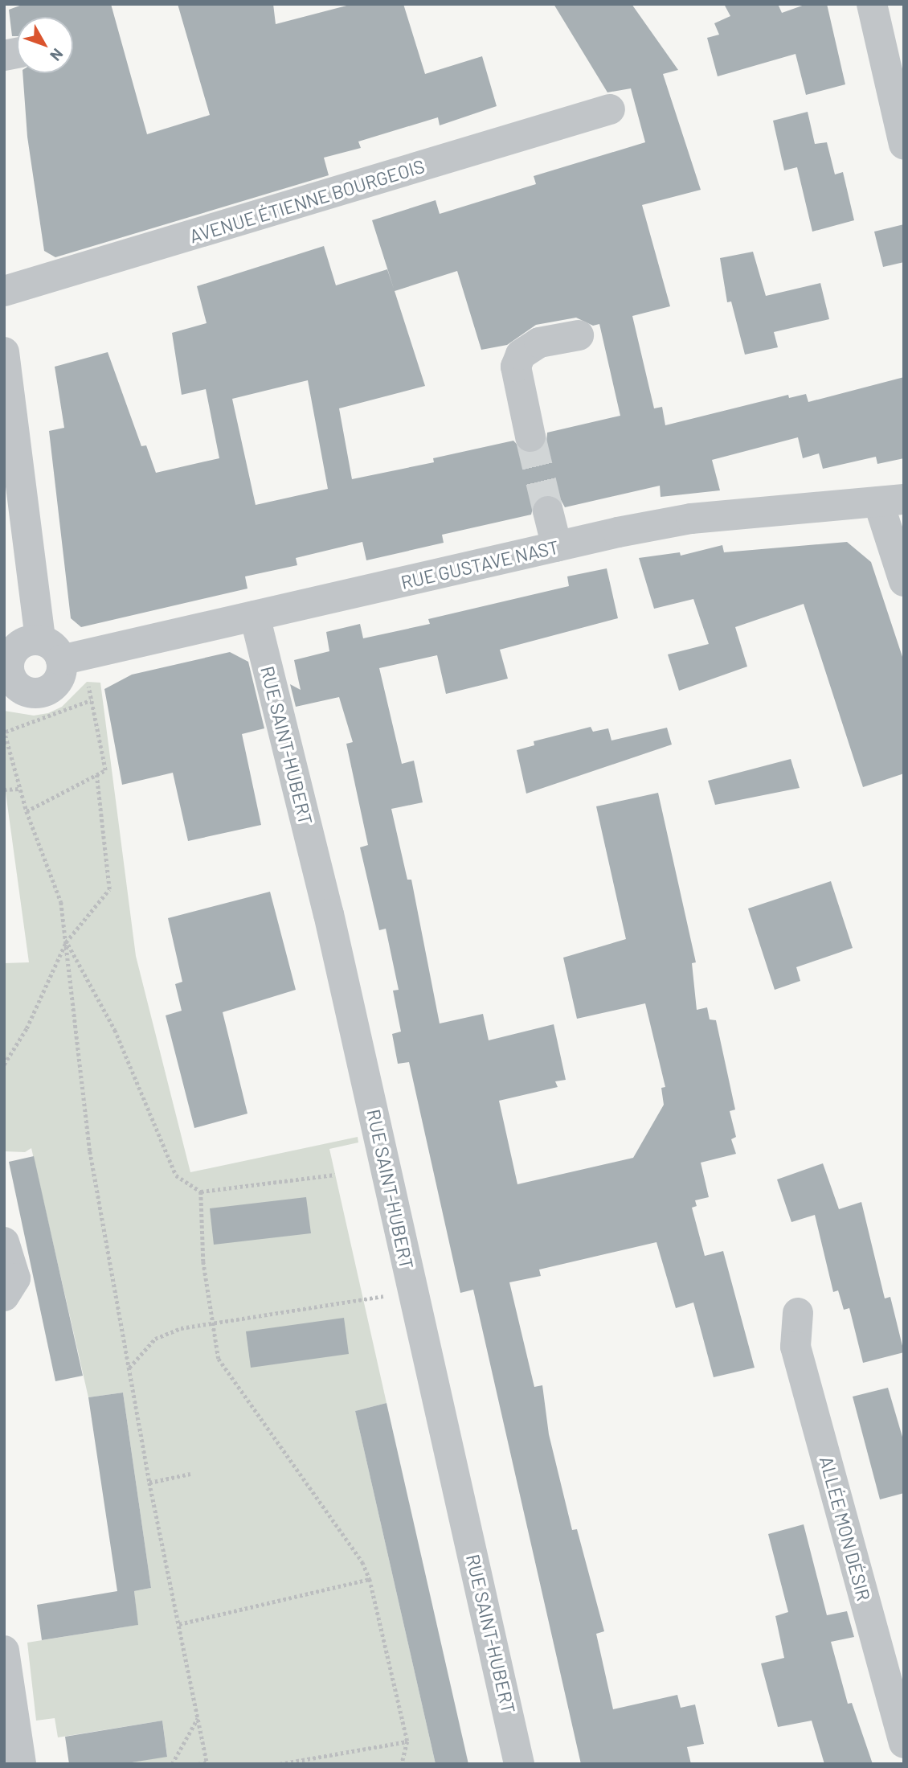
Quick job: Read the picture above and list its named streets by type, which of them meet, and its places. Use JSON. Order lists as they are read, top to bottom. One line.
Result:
{"streets":{"street":["AVENUE ÉTIENNE BOURGEOIS","RUE GUSTAVE NAST","RUE SAINT-HUBERT","ALLÉE MON DÉSIR"]},"crossings":[["RUE GUSTAVE NAST","RUE SAINT-HUBERT"]],"north":"bottom right"}
